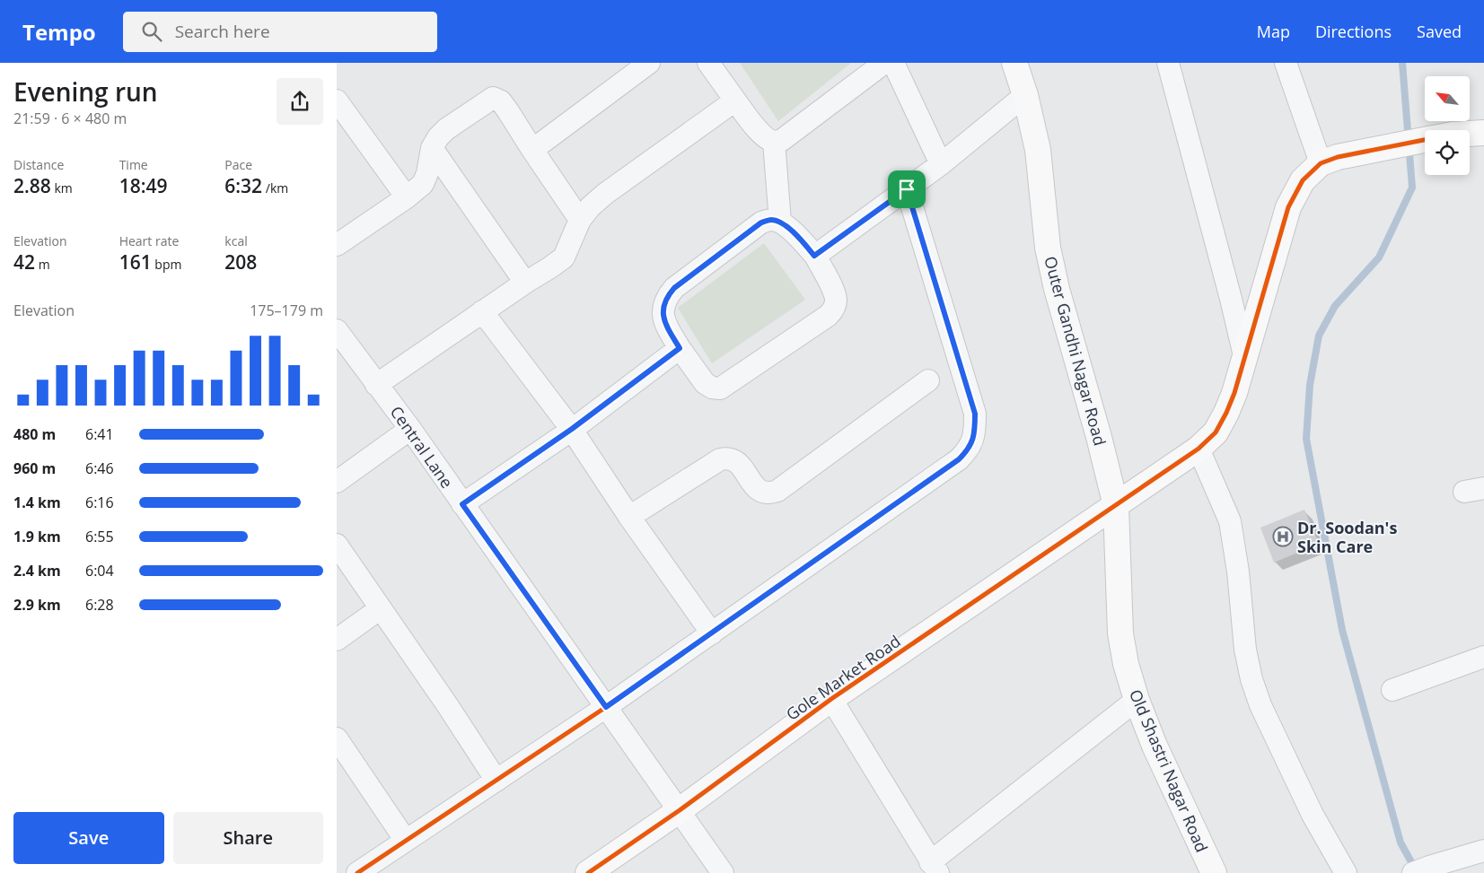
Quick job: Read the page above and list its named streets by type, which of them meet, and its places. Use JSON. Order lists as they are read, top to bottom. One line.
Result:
{"streets":{"street":["Outer Gandhi Nagar Road","Central Lane","Gole Market Road","Old Shastri Nagar Road"]},"crossings":[["Outer Gandhi Nagar Road","Gole Market Road"],["Outer Gandhi Nagar Road","Old Shastri Nagar Road"],["Central Lane","Gole Market Road"],["Gole Market Road","Old Shastri Nagar Road"]],"places":{"hospital":["Dr. Soodan's Skin Care"]},"north":"top left","page":{"header":"Tempo","search":"Search here","nav":["Map","Directions","Saved"],"heading":["Evening run","21:59 · 6 × 480 m"],"stats":[["Distance","2.88 km"],["Time","18:49"],["Pace","6:32 /km"],["Elevation","42 m"],["Heart rate","161 bpm"],["kcal","208"]],"chart":["Elevation","175–179 m"],"list":[{"name":"480 m","note":"6:41"},{"name":"960 m","note":"6:46"},{"name":"1.4 km","note":"6:16"},{"name":"1.9 km","note":"6:55"},{"name":"2.4 km","note":"6:04"},{"name":"2.9 km","note":"6:28"}],"buttons":["Save","Share"]}}
